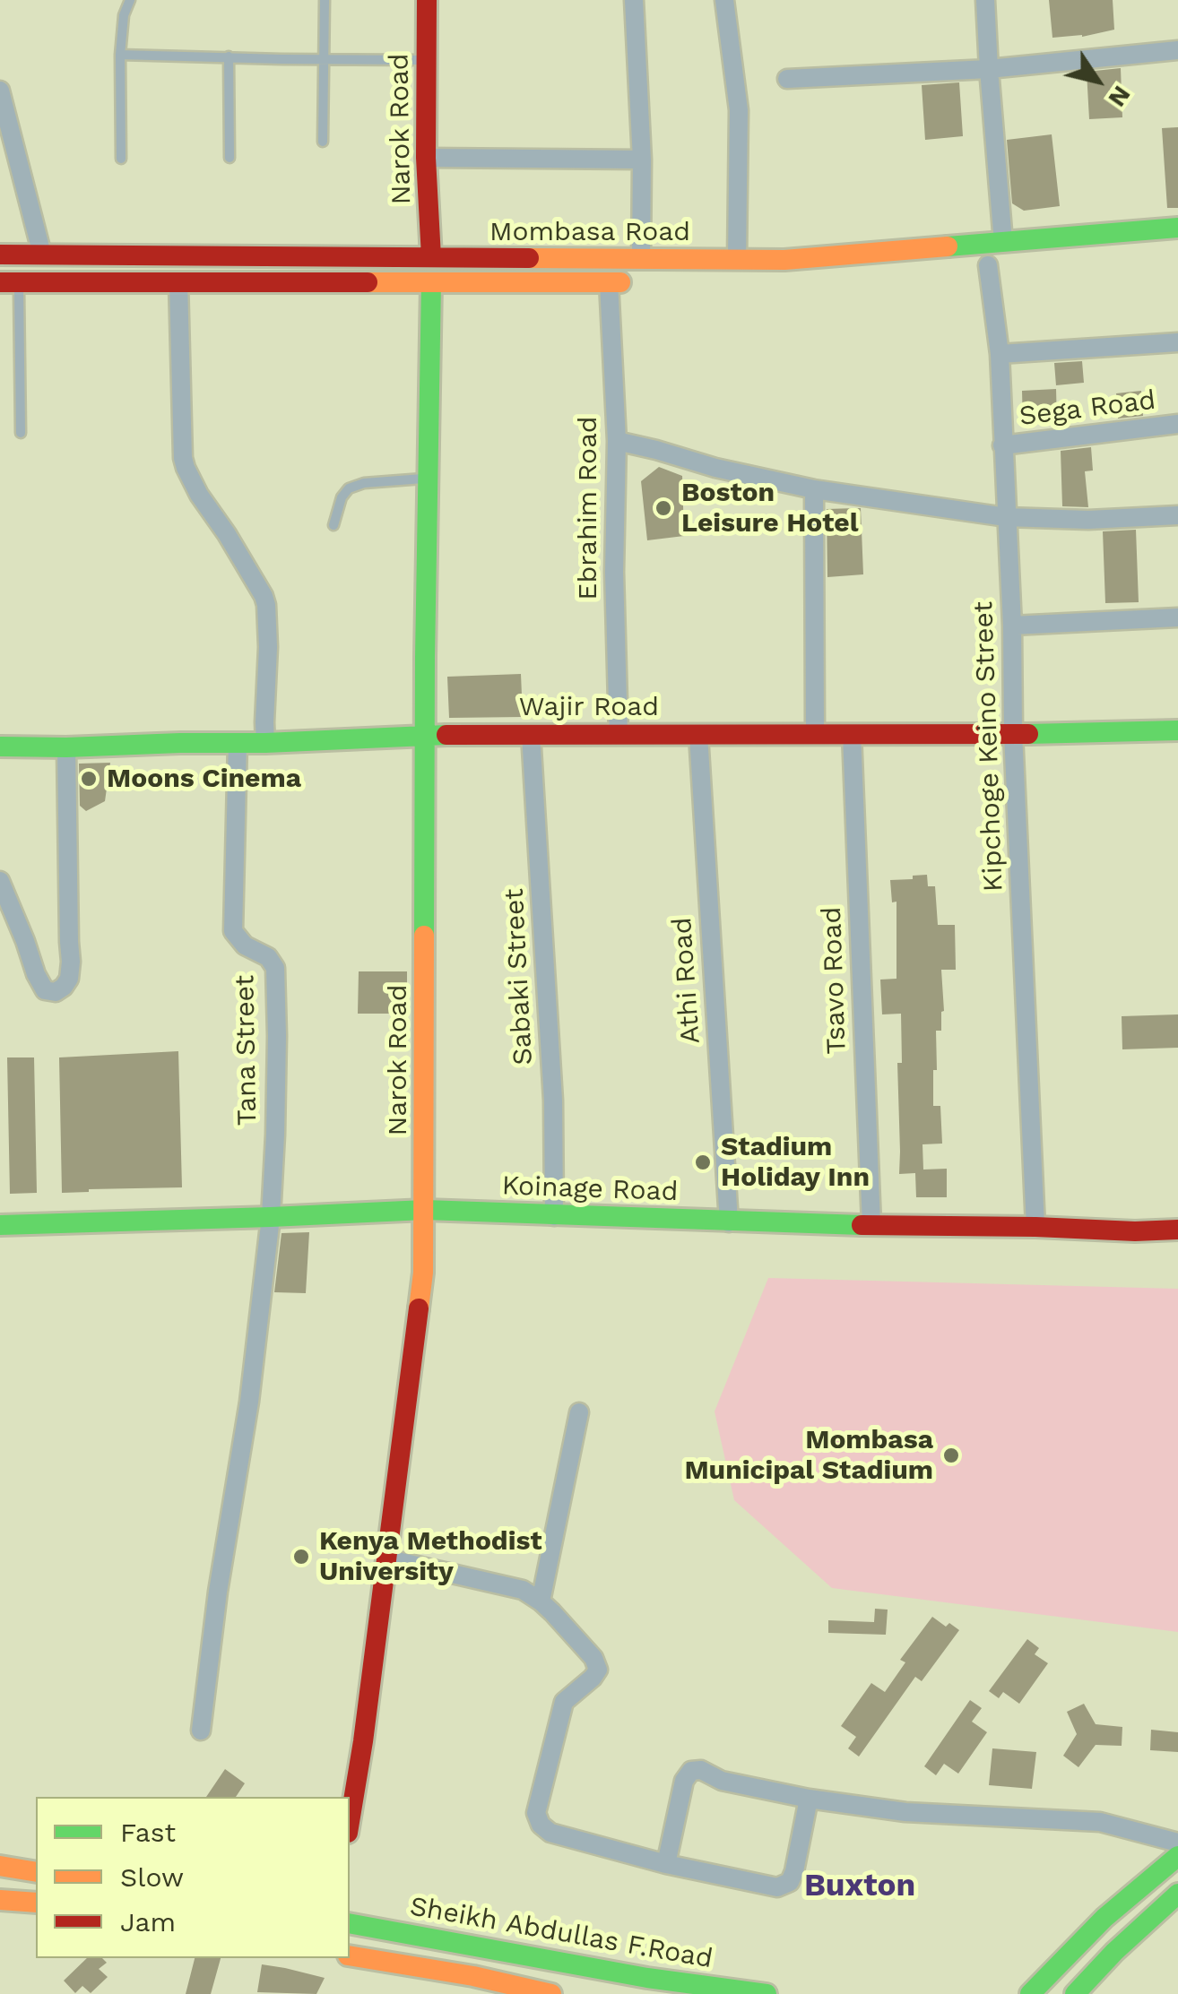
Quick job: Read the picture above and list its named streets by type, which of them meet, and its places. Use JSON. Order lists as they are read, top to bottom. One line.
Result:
{"streets":{"main road":["Narok Road","Mombasa Road","Wajir Road","Koinage Road","Sheikh Abdullas F.Road"],"street":["Sega Road","Ebrahim Road","Kipchoge Keino Street","Sabaki Street","Athi Road","Tsavo Road","Tana Street"]},"crossings":[["Narok Road","Mombasa Road"],["Narok Road","Wajir Road"],["Narok Road","Koinage Road"],["Mombasa Road","Ebrahim Road"],["Sega Road","Kipchoge Keino Street"],["Ebrahim Road","Wajir Road"],["Wajir Road","Kipchoge Keino Street"],["Wajir Road","Sabaki Street"],["Wajir Road","Athi Road"],["Wajir Road","Tsavo Road"],["Wajir Road","Tana Street"],["Kipchoge Keino Street","Koinage Road"],["Sabaki Street","Koinage Road"],["Athi Road","Koinage Road"],["Tsavo Road","Koinage Road"],["Tana Street","Koinage Road"]],"districts":["Buxton"],"places":["Boston Leisure Hotel","Moons Cinema","Stadium Holiday Inn","Mombasa Municipal Stadium","Kenya Methodist University"],"legend":["Fast","Slow","Jam"],"north":"bottom right"}
